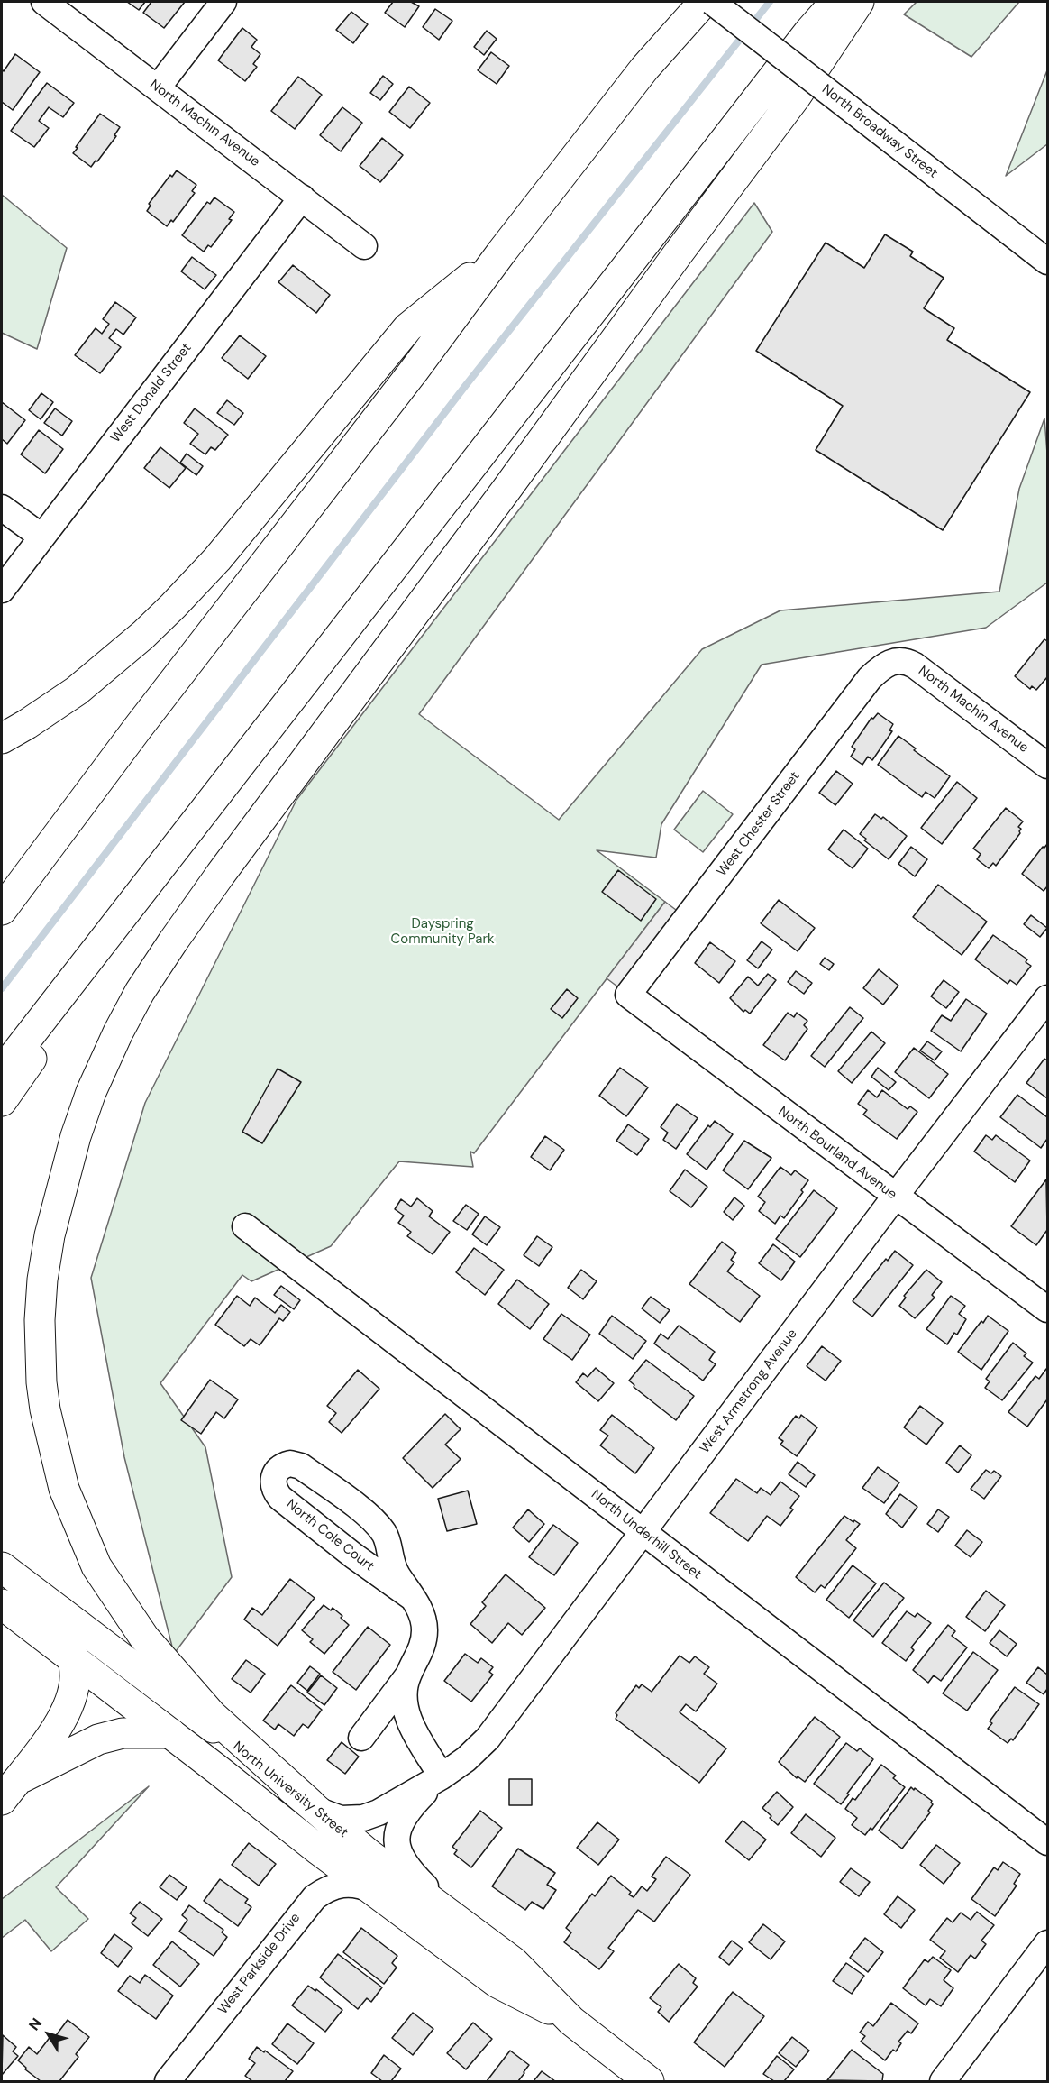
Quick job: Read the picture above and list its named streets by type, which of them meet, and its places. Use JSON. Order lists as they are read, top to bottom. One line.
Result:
{"streets":{"main road":["North University Street"],"street":["North Machin Avenue","North Broadway Street","West Donald Street","West Chester Street","North Bourland Avenue","West Armstrong Avenue","North Underhill Street","North Cole Court","West Parkside Drive"]},"crossings":[["North Machin Avenue","West Donald Street"],["North Machin Avenue","West Chester Street"],["West Chester Street","North Bourland Avenue"],["North Bourland Avenue","West Armstrong Avenue"],["West Armstrong Avenue","North Underhill Street"],["West Armstrong Avenue","North Cole Court"],["West Armstrong Avenue","North University Street"],["North University Street","West Parkside Drive"]],"parks":["Dayspring Community Park"],"north":"top left"}
